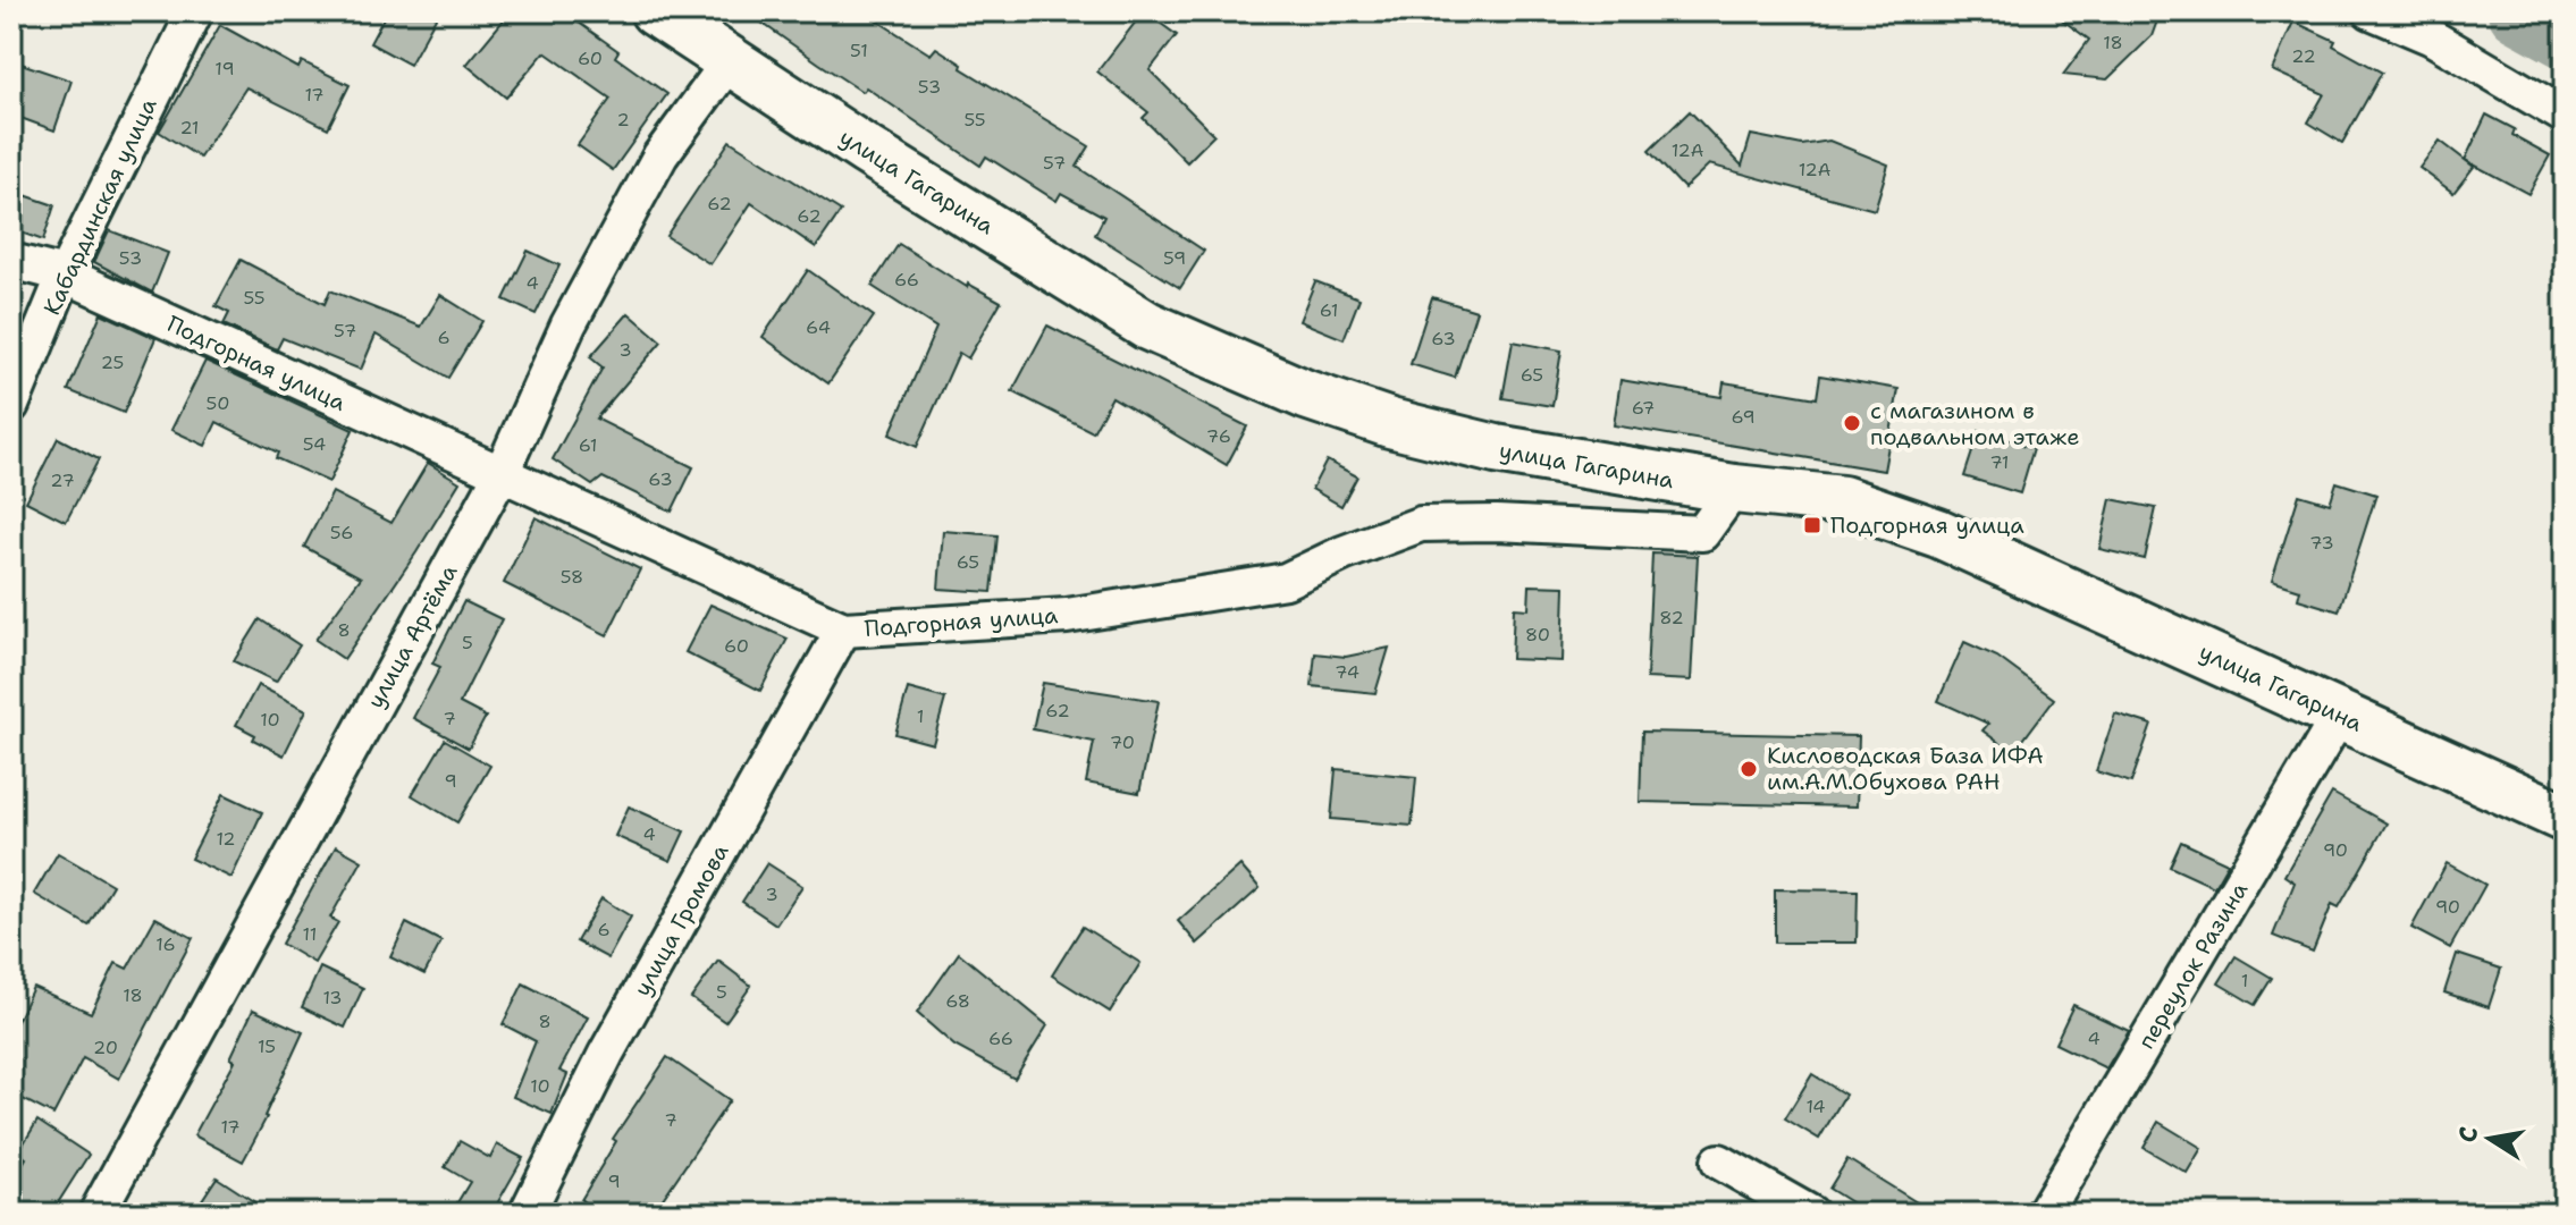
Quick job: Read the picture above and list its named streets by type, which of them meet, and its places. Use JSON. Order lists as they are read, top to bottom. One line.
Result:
{"streets":{"street":["улица Гагарина","Кабардинская улица","Подгорная улица","улица Артёма","улица Громова","переулок Разина"]},"crossings":[["улица Гагарина","Подгорная улица"],["улица Гагарина","улица Артёма"],["улица Гагарина","переулок Разина"],["Кабардинская улица","Подгорная улица"],["Подгорная улица","улица Артёма"],["Подгорная улица","улица Громова"]],"places":{"other":["с магазином в подвальном этаже","Кисловодская База ИФА им.А.М.Обухова РАН"],"transit":["Подгорная улица"]},"house_numbers":["18","51","22","60","19","53","17","2","55","21","12А","57","12А","62","62","53","59","66","4","55","61","64","57","6","63","3","25","65","50","67","69","76","54","61","71","63","27","56","73","65","58","82","8","80","5","60","74","62","1","7","10","70","9","4","12","90","3","90","6","11","16","1","5","18","13","68","8","66","4","15","20","10","14","7","17","9"],"north":"left"}
